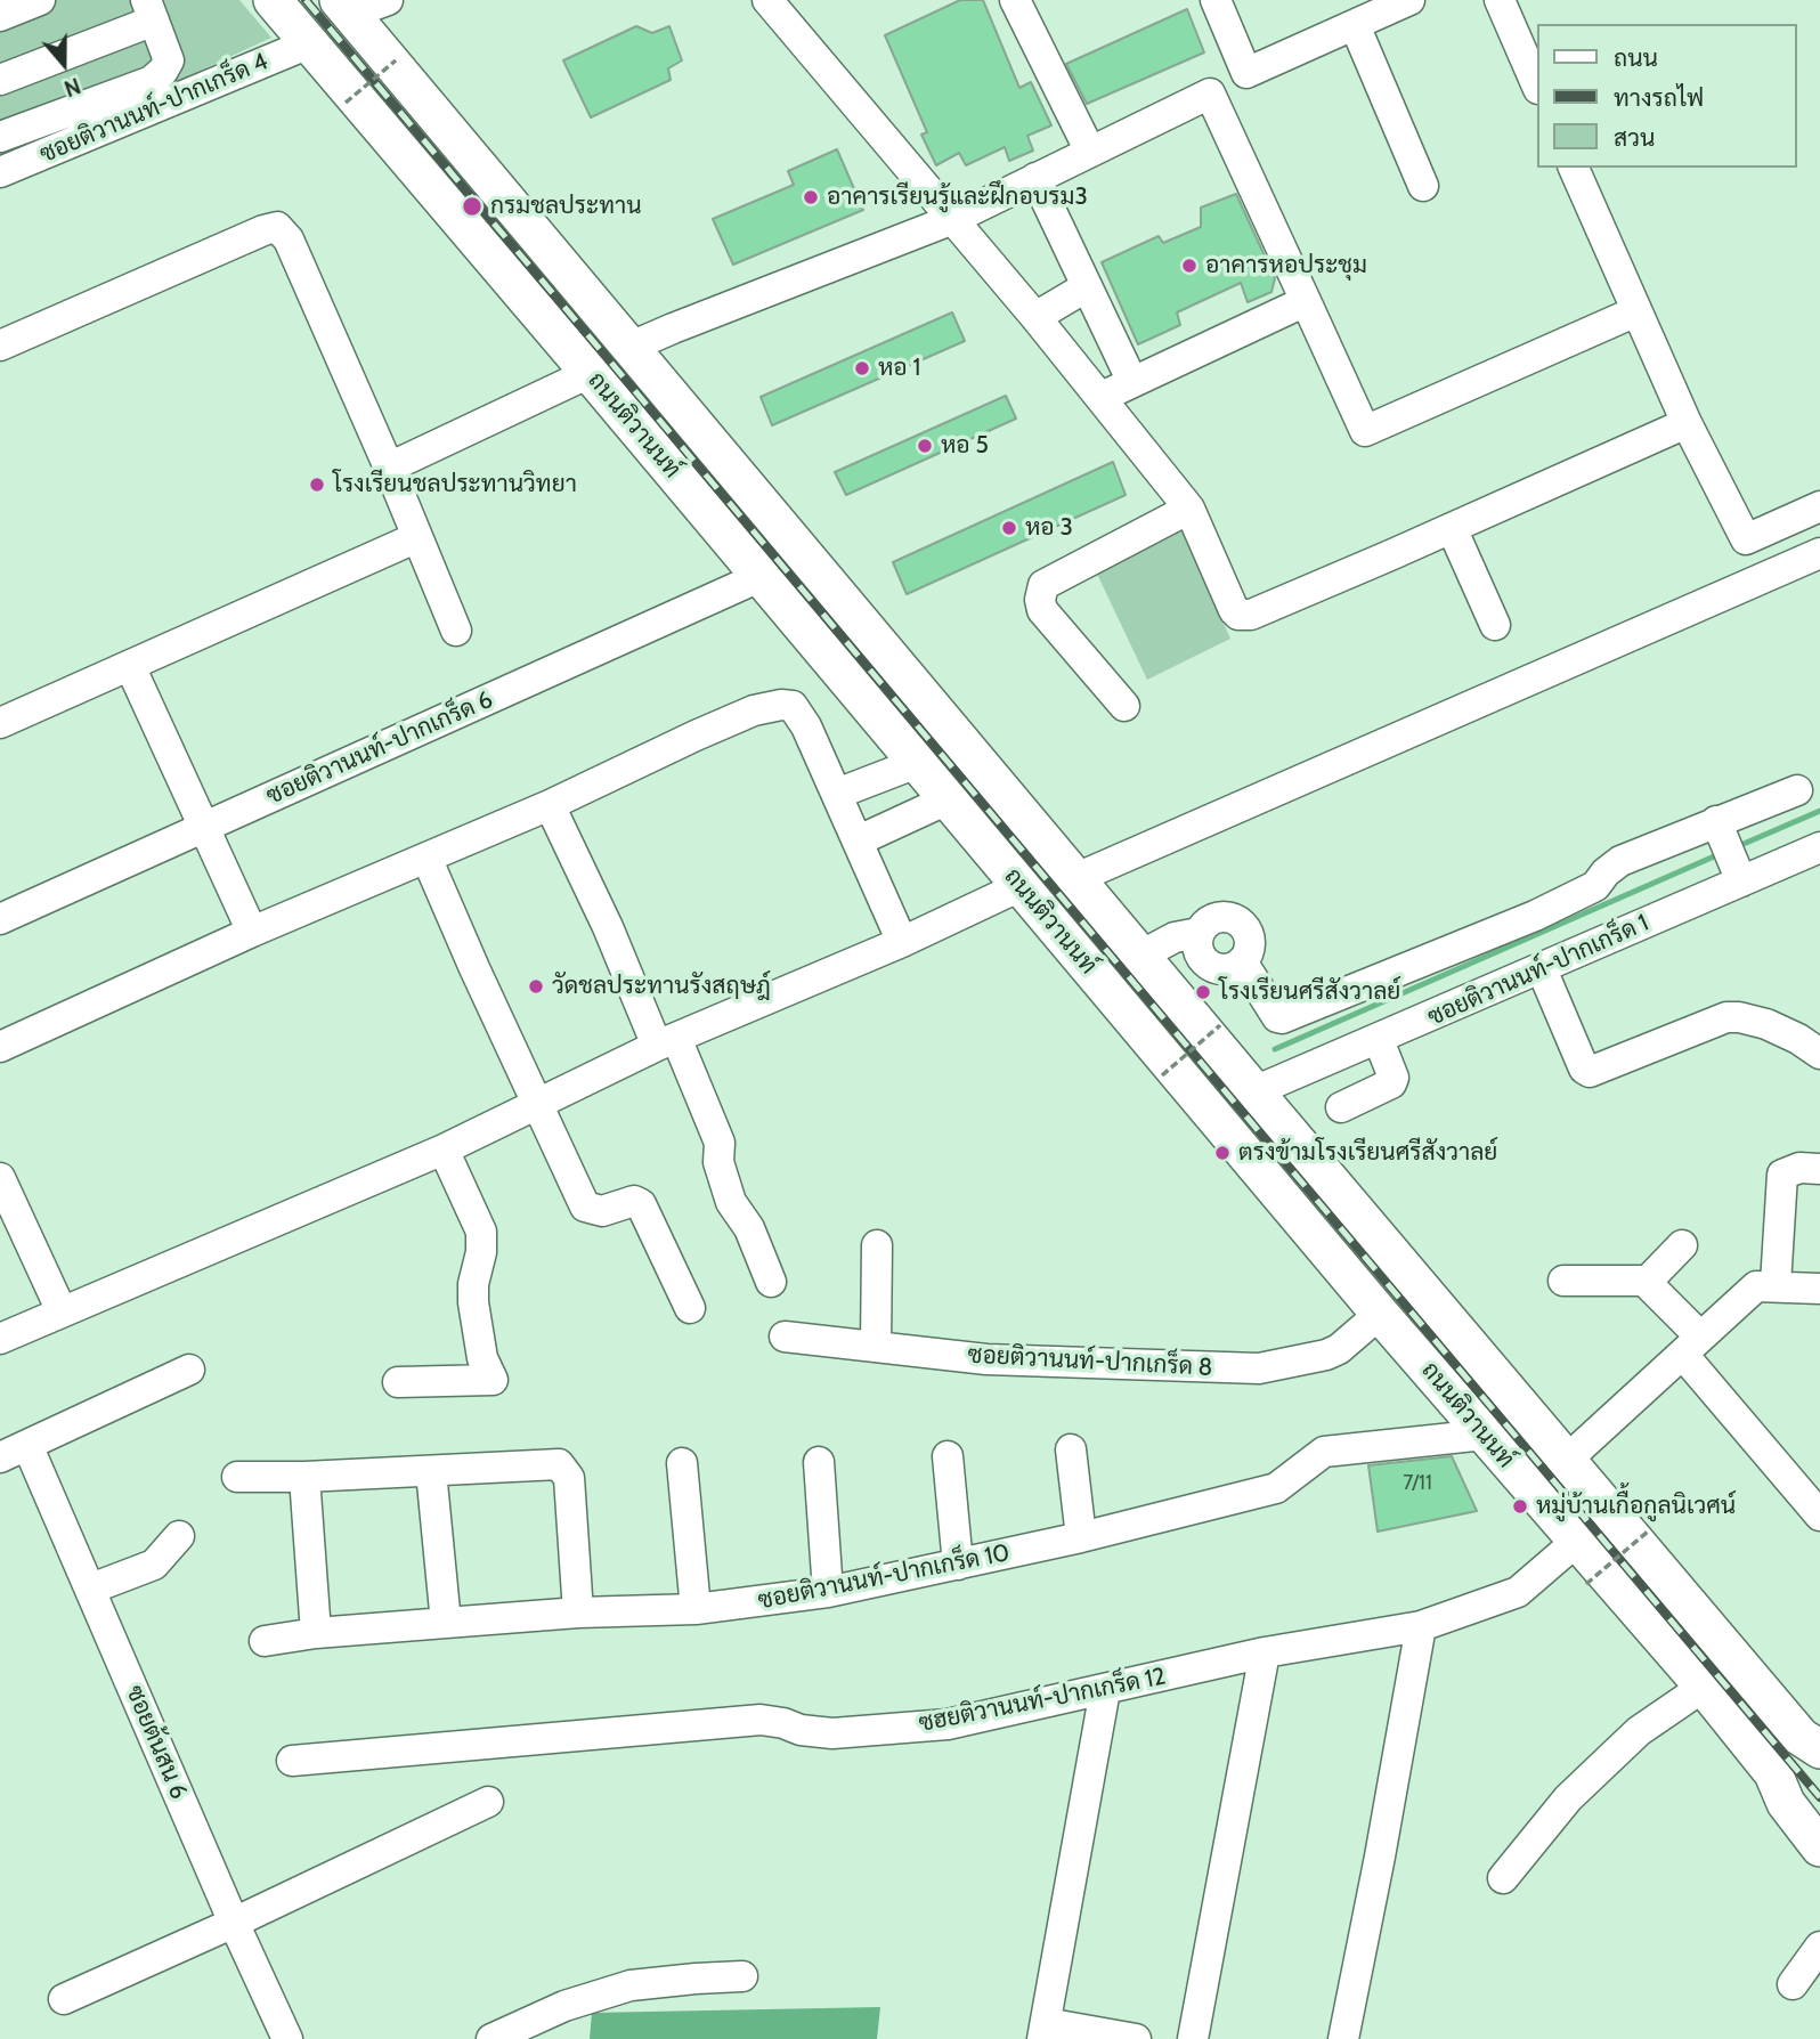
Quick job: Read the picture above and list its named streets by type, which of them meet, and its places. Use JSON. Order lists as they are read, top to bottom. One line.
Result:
{"streets":{"main road":["ถนนติวานนท์"],"street":["ซอยติวานนท์-ปากเกร็ด 4","ซอยติวานนท์-ปากเกร็ด 6","ซอยติวานนท์-ปากเกร็ด 1","ซอยติวานนท์-ปากเกร็ด 8","ซอยติวานนท์-ปากเกร็ด 10","ซฮยติวานนท์-ปากเกร็ด 12","ซอยต้นสน 6"]},"crossings":[["ซอยติวานนท์-ปากเกร็ด 4","ถนนติวานนท์"],["ถนนติวานนท์","ซอยติวานนท์-ปากเกร็ด 6"],["ถนนติวานนท์","ซอยติวานนท์-ปากเกร็ด 1"],["ถนนติวานนท์","ซอยติวานนท์-ปากเกร็ด 8"],["ถนนติวานนท์","ซอยติวานนท์-ปากเกร็ด 10"],["ถนนติวานนท์","ซฮยติวานนท์-ปากเกร็ด 12"]],"places":["อาคารเรียนรู้และฝึกอบรม3","กรมชลประทาน","อาคารหอประชุม","หอ 1","หอ 5","โรงเรียนชลประทานวิทยา","หอ 3","วัดชลประทานรังสฤษฎ์","โรงเรียนศรีสังวาลย์","ตรงข้ามโรงเรียนศรีสังวาลย์","หมู่บ้านเกื้อกูลนิเวศน์"],"house_numbers":["7/11"],"legend":["ถนน","ทางรถไฟ","สวน"],"north":"bottom"}
